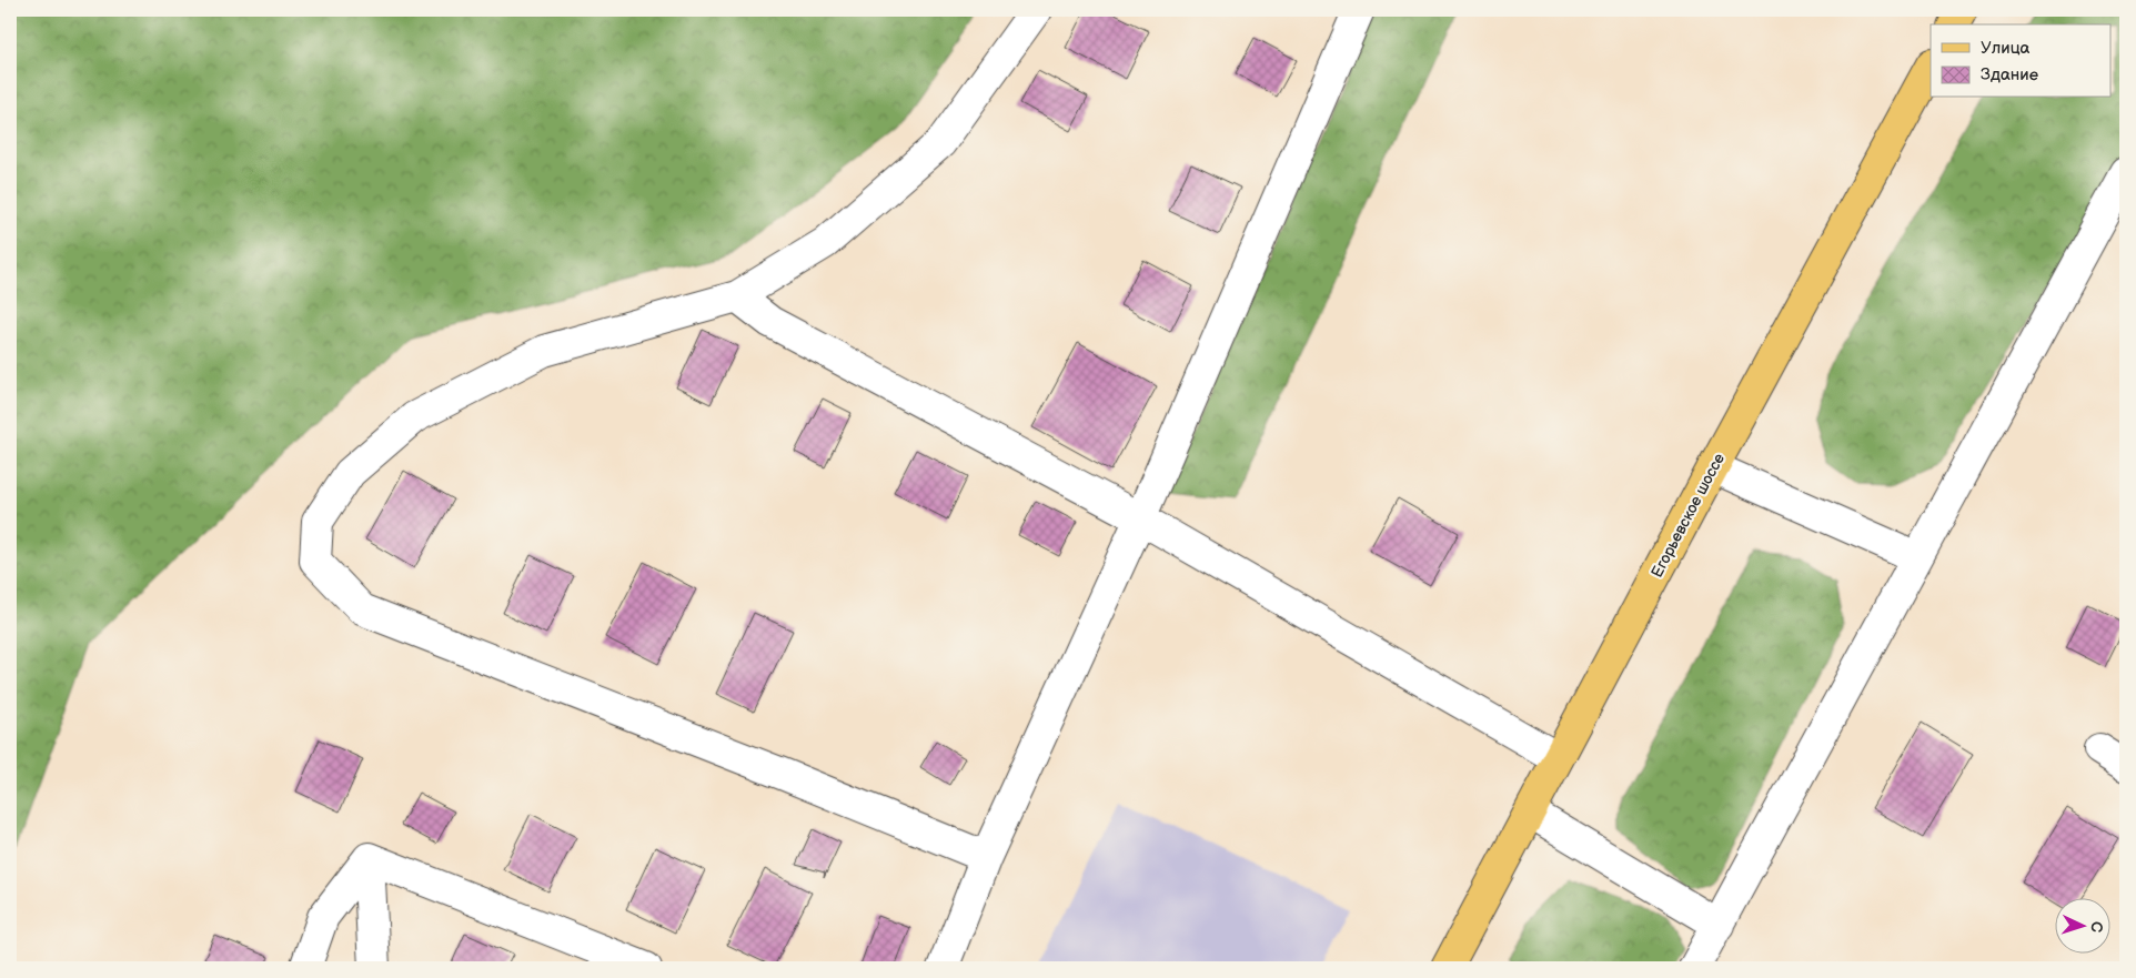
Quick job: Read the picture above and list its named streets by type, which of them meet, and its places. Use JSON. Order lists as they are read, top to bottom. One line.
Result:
{"streets":{"main road":["Егорьевское шоссе"]},"legend":["Улица","Здание"],"north":"right"}
